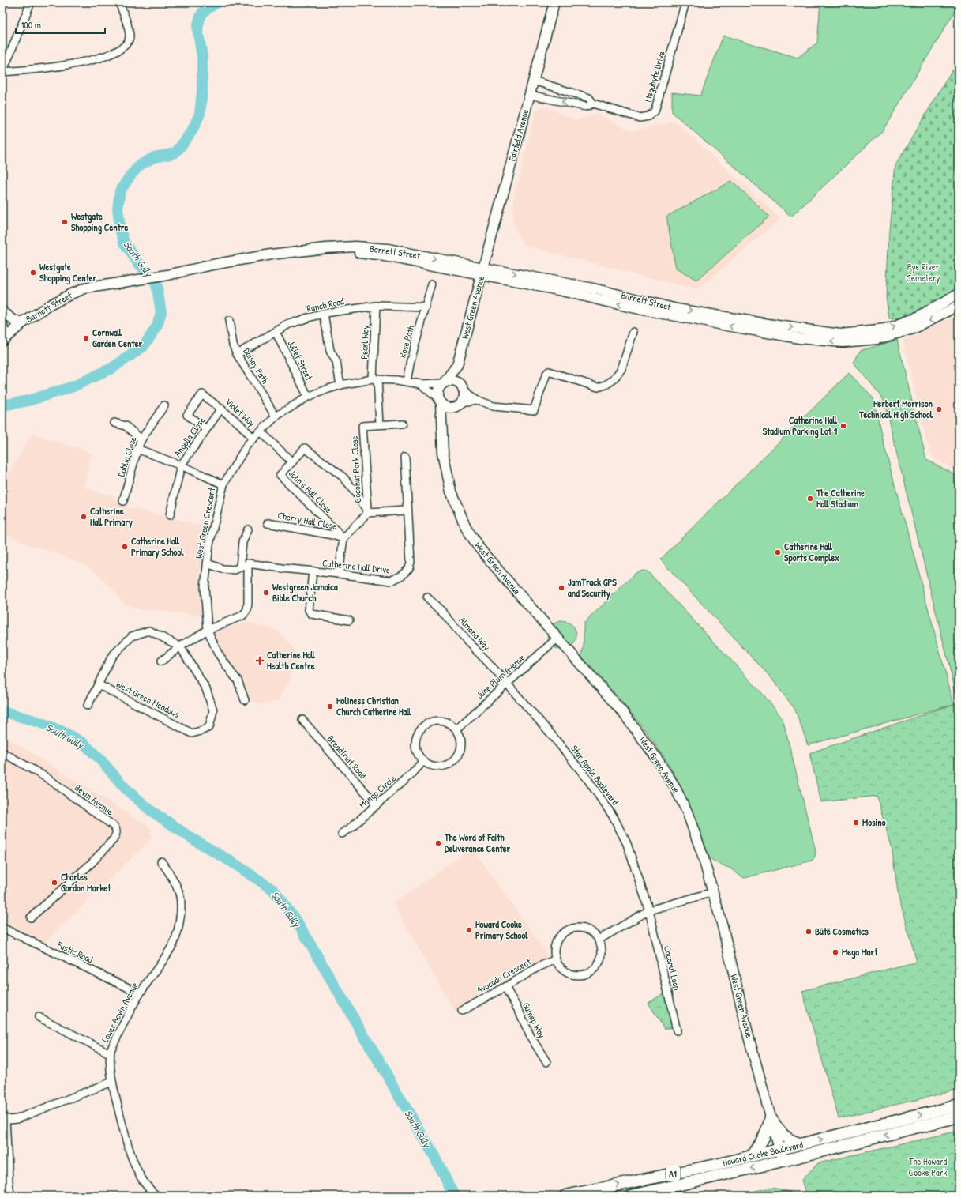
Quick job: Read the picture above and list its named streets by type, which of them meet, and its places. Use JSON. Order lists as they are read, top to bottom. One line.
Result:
{"streets":{"main road":["Fairfield Avenue","Barnett Street","West Green Avenue","Howard Cooke Boulevard","A1"],"street":["Megabyte Drive","Ranch Road","Rose Path","Pearl Way","Juliet Street","Daisey Path","Violet Way","Angella Close","Dahlia Close","Coconut Park Close","John's Hall Close","Cherry Hall Close","West Green Crescent","Catherine Hall Drive","Almond Way","June Plum Avenue","West Green Meadows","Breadfruit Road","Star Apple Boulevard","Mango Circle","Bevin Avenue","Fustic Road","Coconut Loop","Avocado Crescent","Lower Bevin Avenue","Guinep Way"]},"crossings":[["Megabyte Drive","Fairfield Avenue"],["Fairfield Avenue","Barnett Street"],["Fairfield Avenue","West Green Avenue"],["Barnett Street","West Green Avenue"],["Ranch Road","Rose Path"],["Ranch Road","Pearl Way"],["Ranch Road","Juliet Street"],["Ranch Road","Daisey Path"],["West Green Avenue","West Green Crescent"],["West Green Avenue","June Plum Avenue"],["West Green Avenue","Howard Cooke Boulevard"],["Rose Path","West Green Crescent"],["Pearl Way","Coconut Park Close"],["Pearl Way","West Green Crescent"],["Juliet Street","West Green Crescent"],["Daisey Path","West Green Crescent"],["Violet Way","Angella Close"],["Violet Way","West Green Crescent"],["Coconut Park Close","John's Hall Close"],["John's Hall Close","Cherry Hall Close"],["John's Hall Close","West Green Crescent"],["Almond Way","June Plum Avenue"],["Almond Way","Star Apple Boulevard"],["June Plum Avenue","Star Apple Boulevard"],["June Plum Avenue","Mango Circle"],["Breadfruit Road","Mango Circle"],["Star Apple Boulevard","Coconut Loop"],["Fustic Road","Lower Bevin Avenue"],["Avocado Crescent","Guinep Way"]],"water":["South Gully"],"parks":["Pye River Cemetery","The Howard Cooke Park"],"places":{"other":["Westgate Shopping Centre","Westgate Shopping Center","Cornwall Garden Center","Herbert Morrison Technical High School","Catherine Hall Stadium Parking Lot 1","The Catherine Hall Stadium","Catherine Hall Primary","Catherine Hall Primary School","Catherine Hall Sports Complex","JamTrack GPS and Security","Westgreen Jamaica Bible Church","Holiness Christian Church Catherine Hall","Mosino","The Word of Faith Deliverance Center","Charles Gordon Market","Howard Cooke Primary School","Būtē Cosmetics","Mega Mart"],"health":["Catherine Hall Health Centre"]},"scale_bar":"100 m"}
